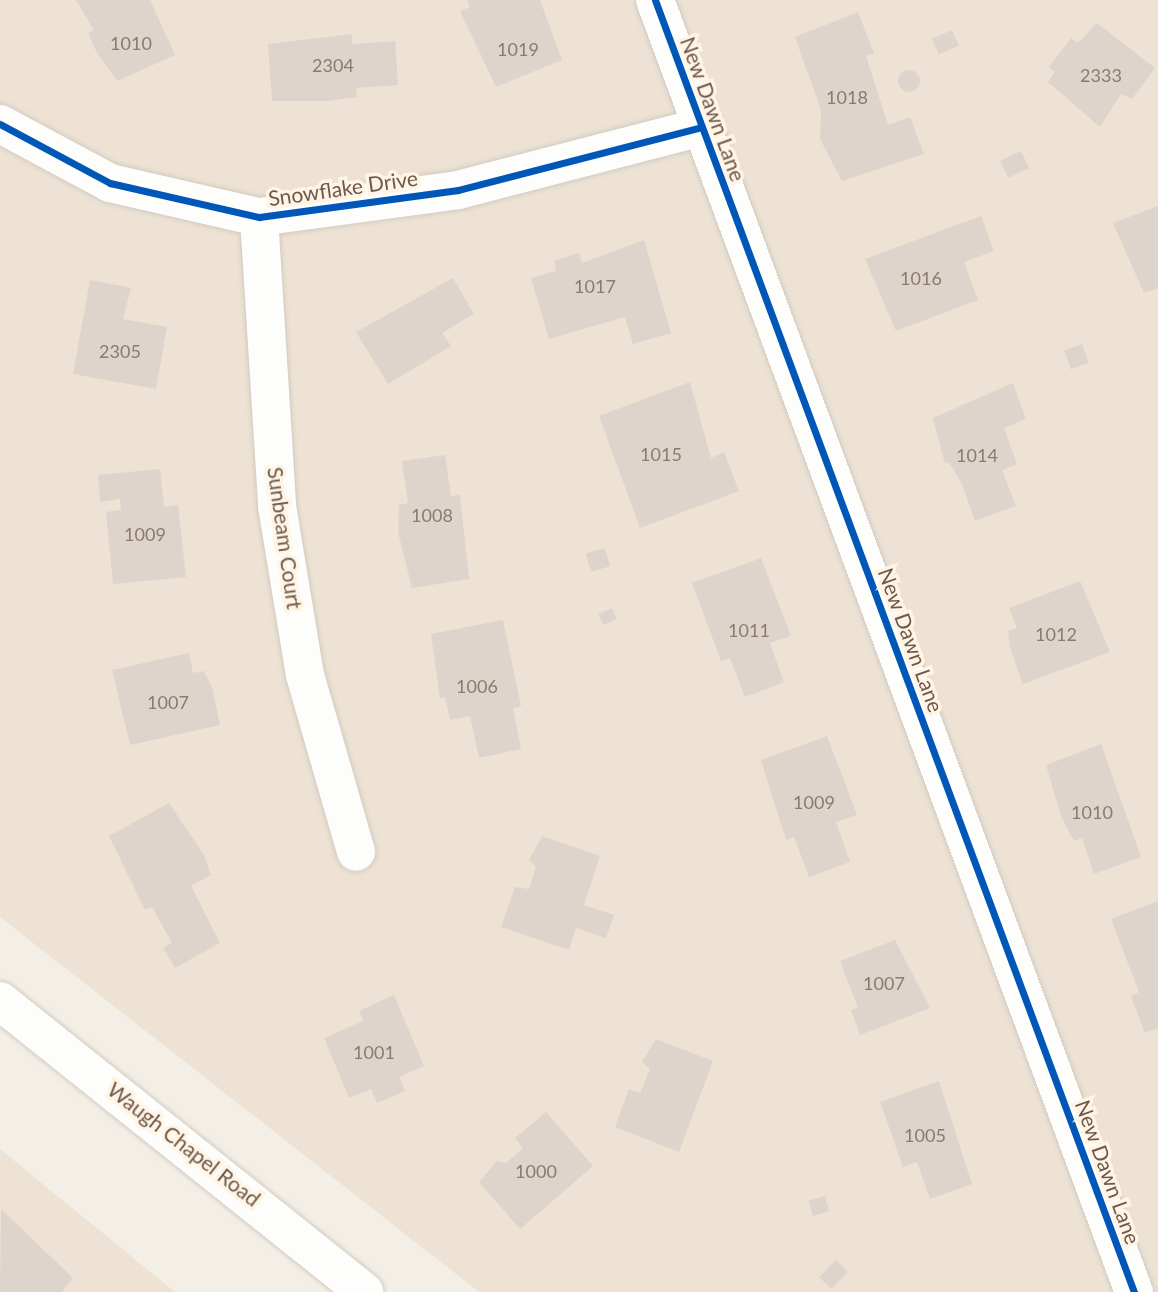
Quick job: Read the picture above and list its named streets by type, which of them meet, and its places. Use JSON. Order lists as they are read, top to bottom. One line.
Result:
{"streets":{"street":["New Dawn Lane","Snowflake Drive","Sunbeam Court","Waugh Chapel Road"]},"crossings":[["New Dawn Lane","Snowflake Drive"],["Snowflake Drive","Sunbeam Court"]],"house_numbers":["1010","1019","2304","2333","1018","1016","1017","2305","1015","1014","1008","1009","1011","1012","1006","1007","1009","1010","1007","1001","1005","1000"]}
